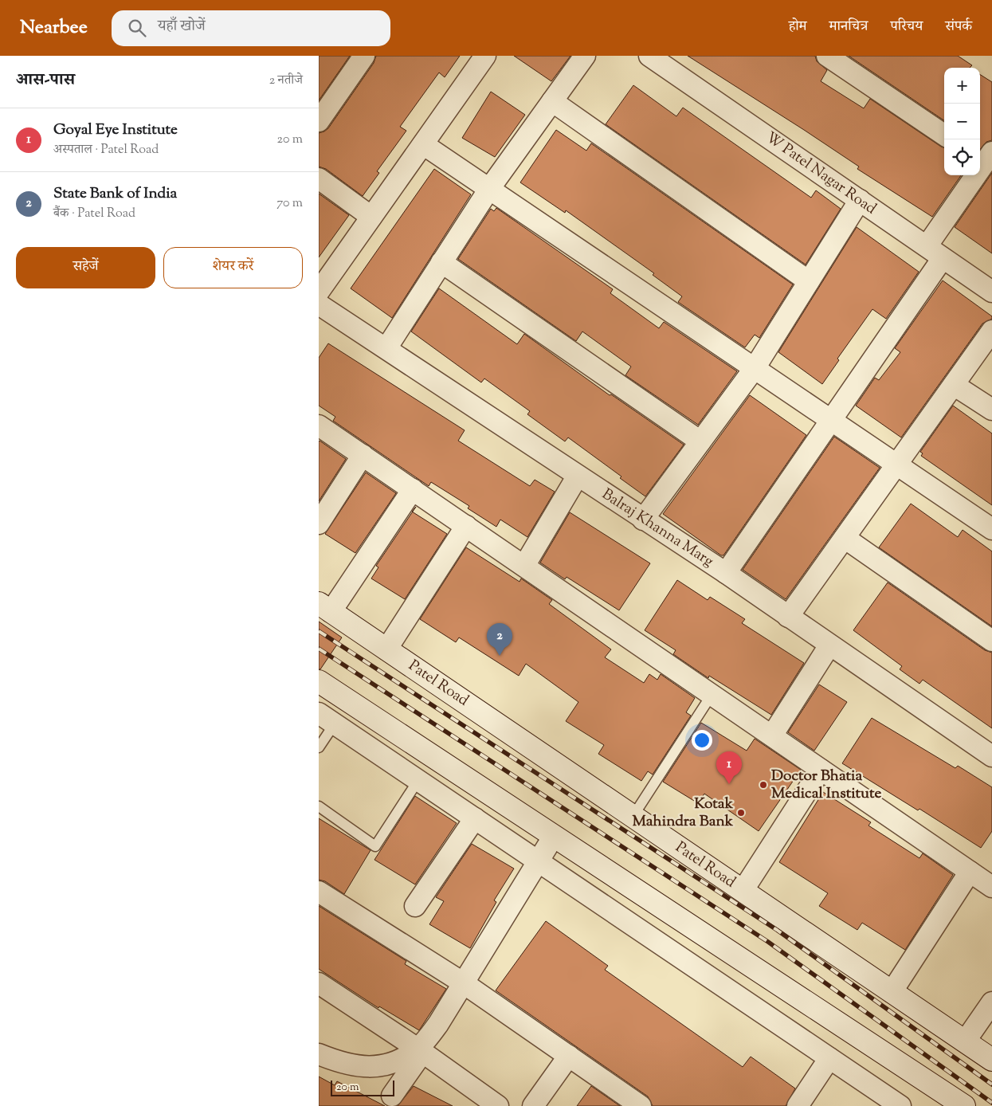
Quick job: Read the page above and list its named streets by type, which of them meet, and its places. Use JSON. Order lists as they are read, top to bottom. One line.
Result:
{"streets":{"main road":["Patel Road"],"street":["W Patel Nagar Road","Balraj Khanna Marg"]},"places":["Doctor Bhatia Medical Institute","Kotak Mahindra Bank"],"scale_bar":"20 m","page":{"header":"Nearbee","search":"यहाँ खोजें","nav":["होम","मानचित्र","परिचय","संपर्क"],"heading":["आस-पास","2 नतीजे"],"map_buttons":["+","−"],"list":[{"mark":"1","name":"Goyal Eye Institute","note":"अस्पताल · Patel Road","value":"20 m"},{"mark":"2","name":"State Bank of India","note":"बैंक · Patel Road","value":"70 m"}],"buttons":["सहेजें","शेयर करें"],"pins":["2","1"],"scale":"20 m"}}
